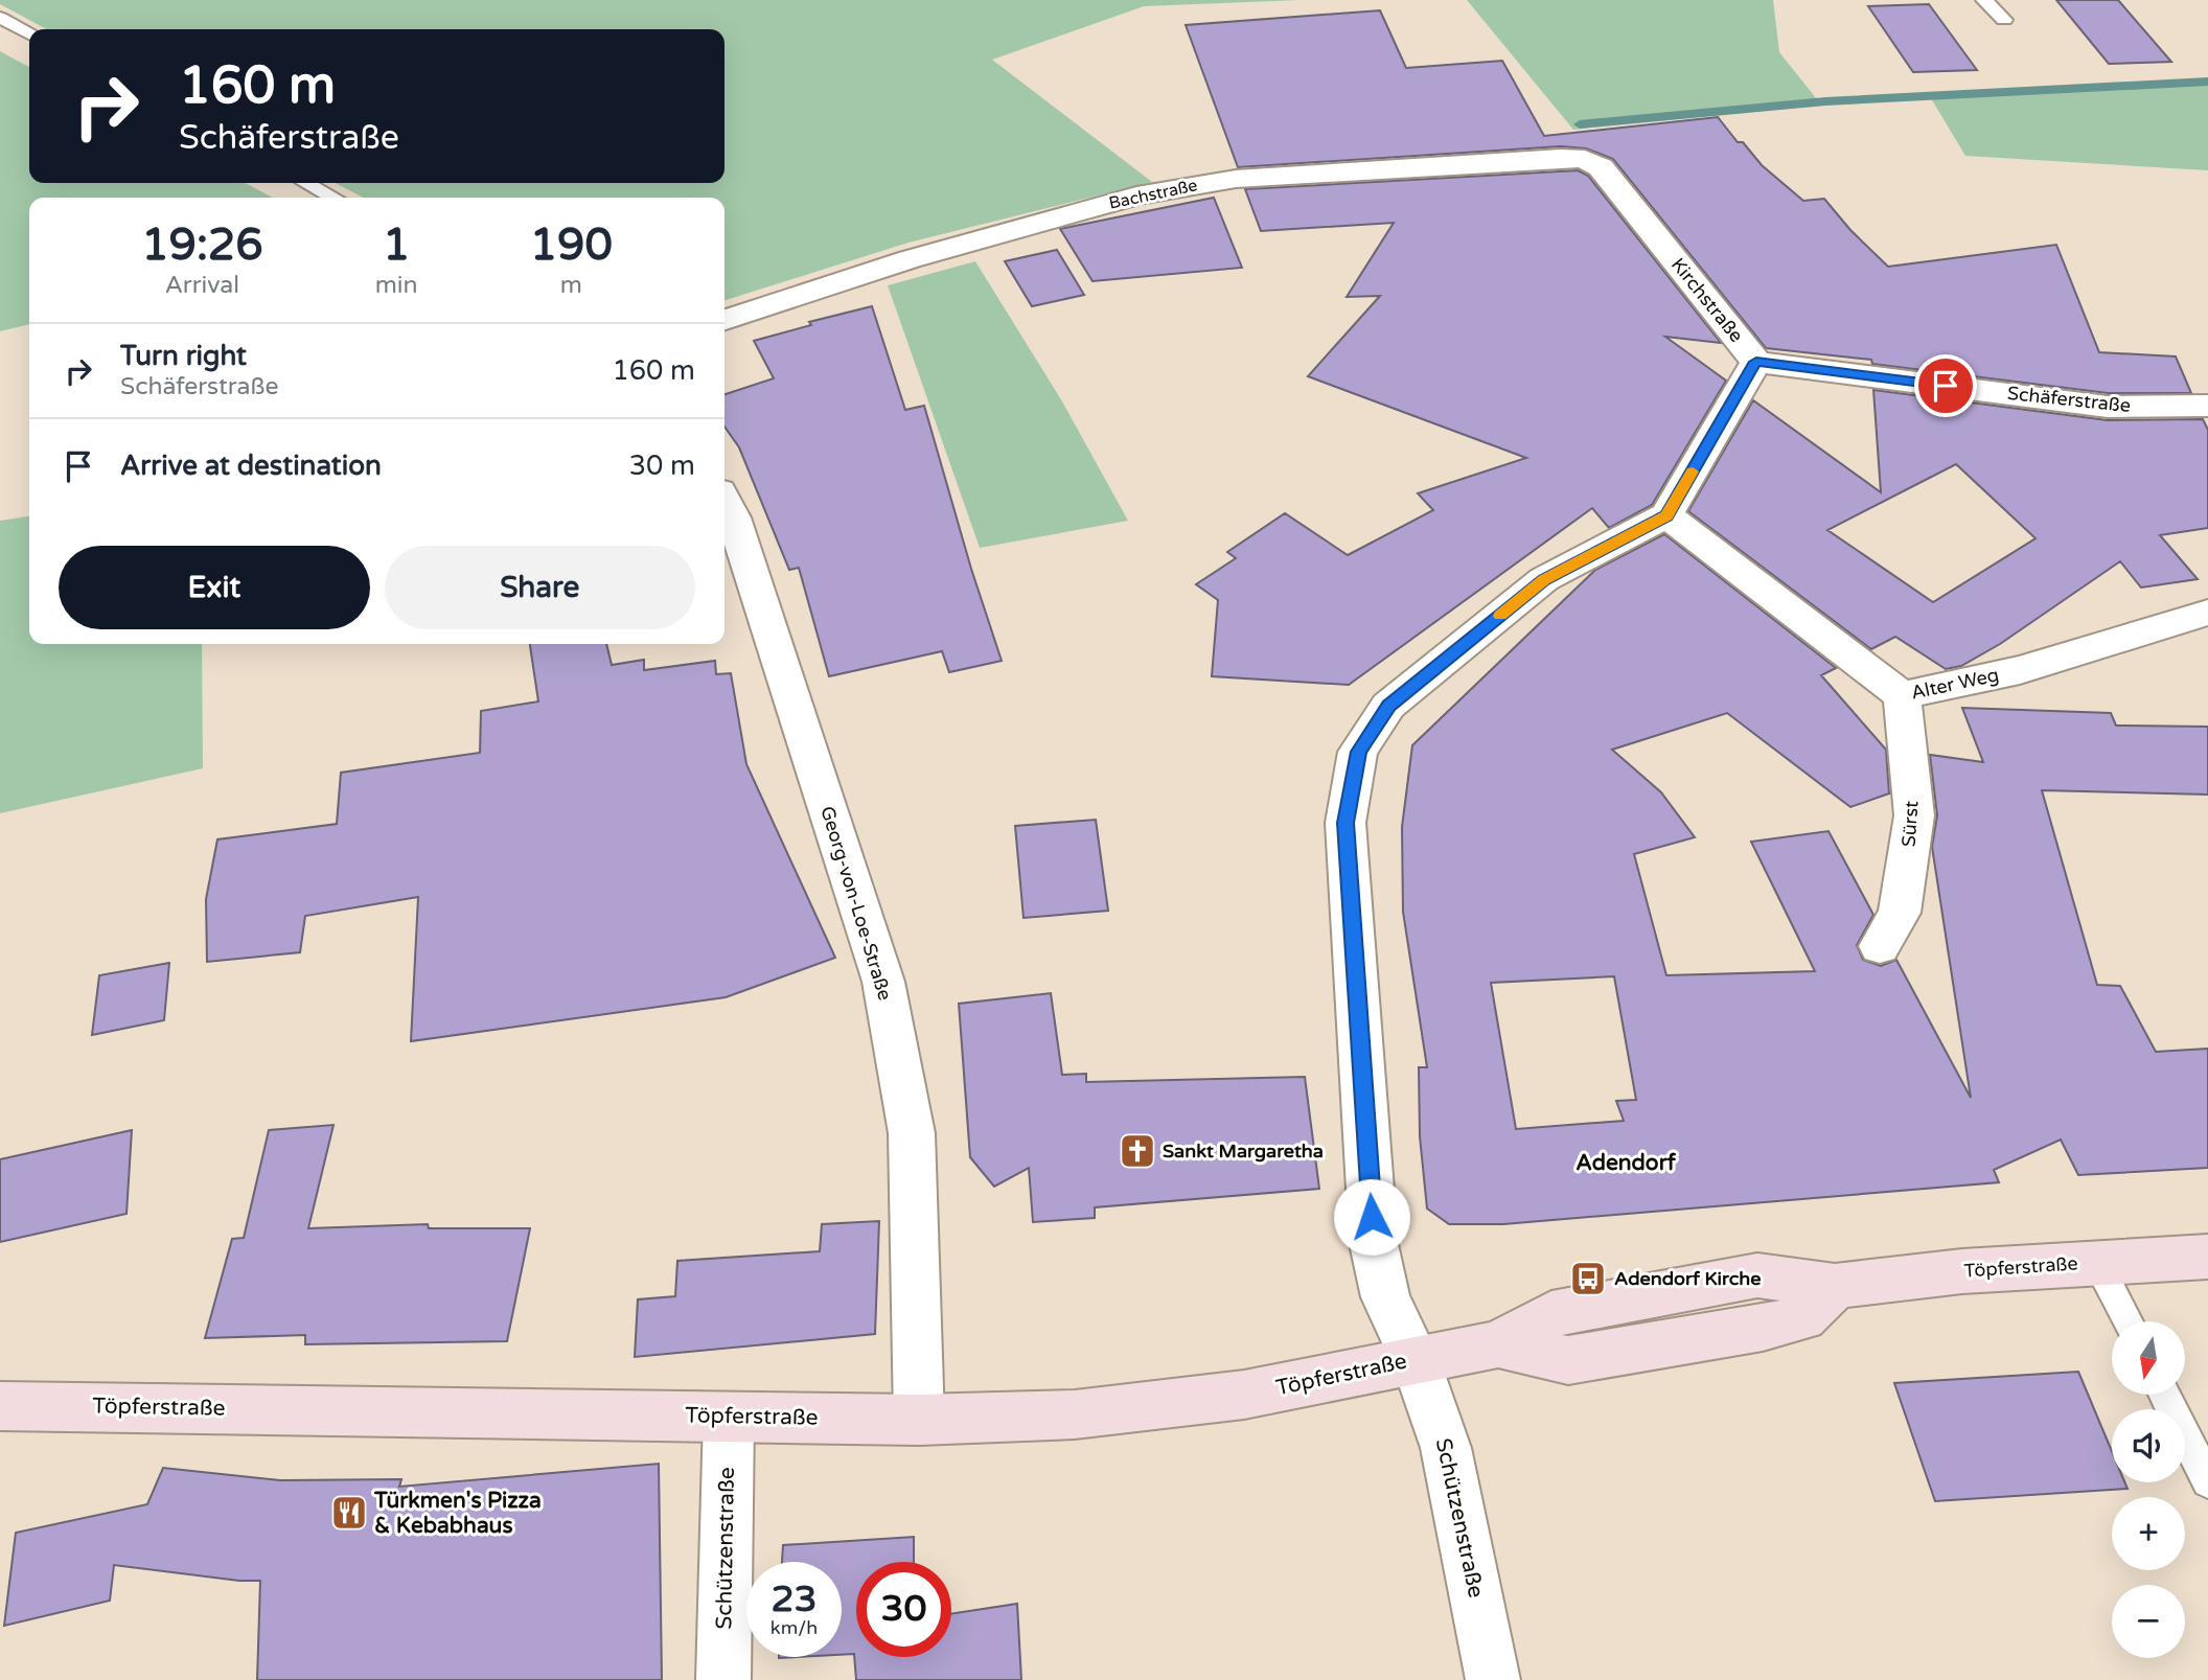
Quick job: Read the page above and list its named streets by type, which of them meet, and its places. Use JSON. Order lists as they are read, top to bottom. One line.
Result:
{"streets":{"main road":["Töpferstraße"],"street":["Bachstraße","Kirchstraße","Schäferstraße","Alter Weg","Sürst","Georg-von-Loe-Straße","Schützenstraße"]},"crossings":[["Bachstraße","Kirchstraße"],["Kirchstraße","Schäferstraße"],["Alter Weg","Sürst"],["Georg-von-Loe-Straße","Töpferstraße"],["Töpferstraße","Schützenstraße"]],"districts":["Adendorf"],"places":{"church":["Sankt Margaretha"],"bus stop":["Adendorf Kirche"],"restaurant":["Türkmen's Pizza & Kebabhaus"]},"north":"bottom","page":{"turn":["160 m","Schäferstraße"],"eta":["19:26","Arrival","1","min","190","m"],"list":[{"name":"Turn right","note":"Schäferstraße","value":"160 m"},{"name":"Arrive at destination","value":"30 m"}],"buttons":["Exit","Share"],"map_buttons":["+","−"],"speed":"23 km/h","limit":"30"}}
